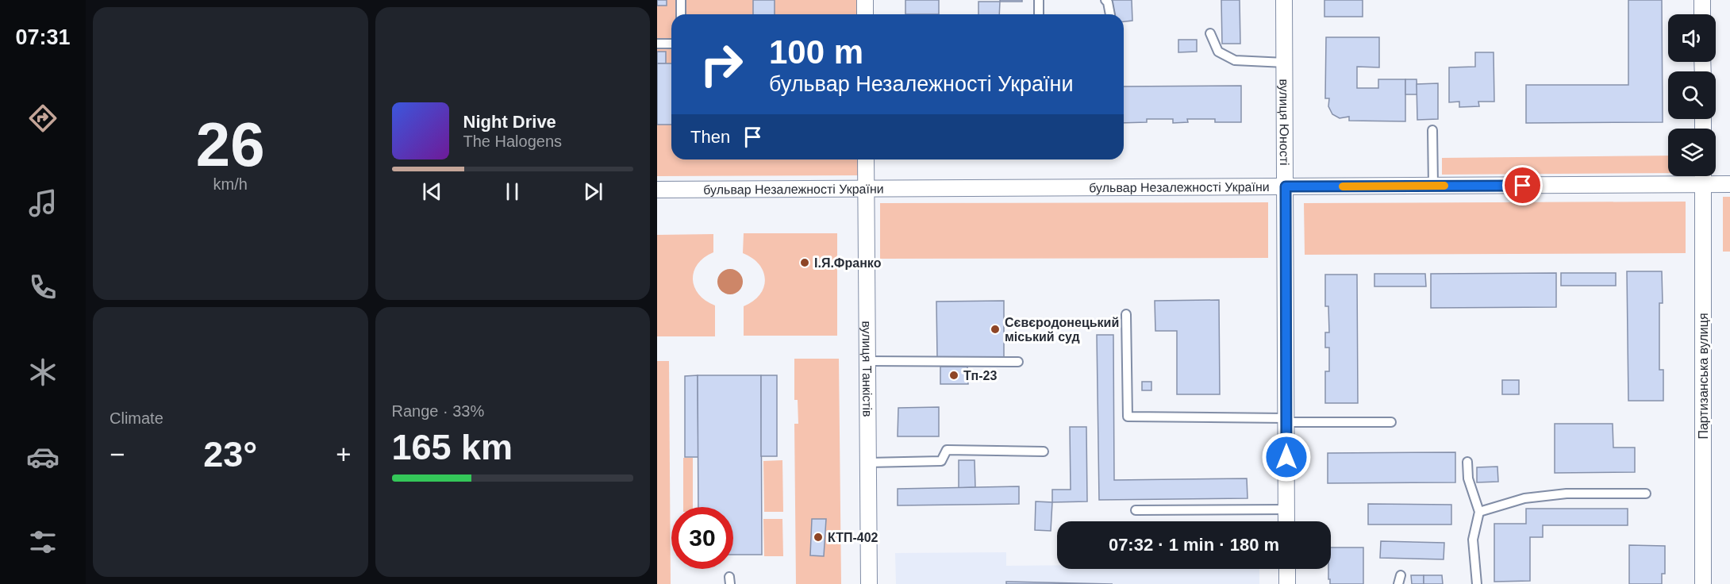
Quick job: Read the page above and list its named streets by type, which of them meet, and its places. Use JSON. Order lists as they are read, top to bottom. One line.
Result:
{"streets":{"street":["вулиця Юності","бульвар Незалежності України","вулиця Танкістів","Партизанська вулиця"]},"crossings":[["вулиця Юності","бульвар Незалежності України"],["бульвар Незалежності України","вулиця Танкістів"],["бульвар Незалежності України","Партизанська вулиця"]],"places":["І.Я.Франко","Сєвєродонецький міський суд","Тп-23","КТП-402"],"page":{"tabs":"07:31","tile":[["26","km/h"],"Climate",["Range · 33%","165 km"]],"turn":["100 m","бульвар Незалежності України"],"song":["Night Drive","The Halogens"],"then":"Then","heat":["−","23°","+"],"limit":"30","trip":"07:32 · 1 min · 180 m"}}
